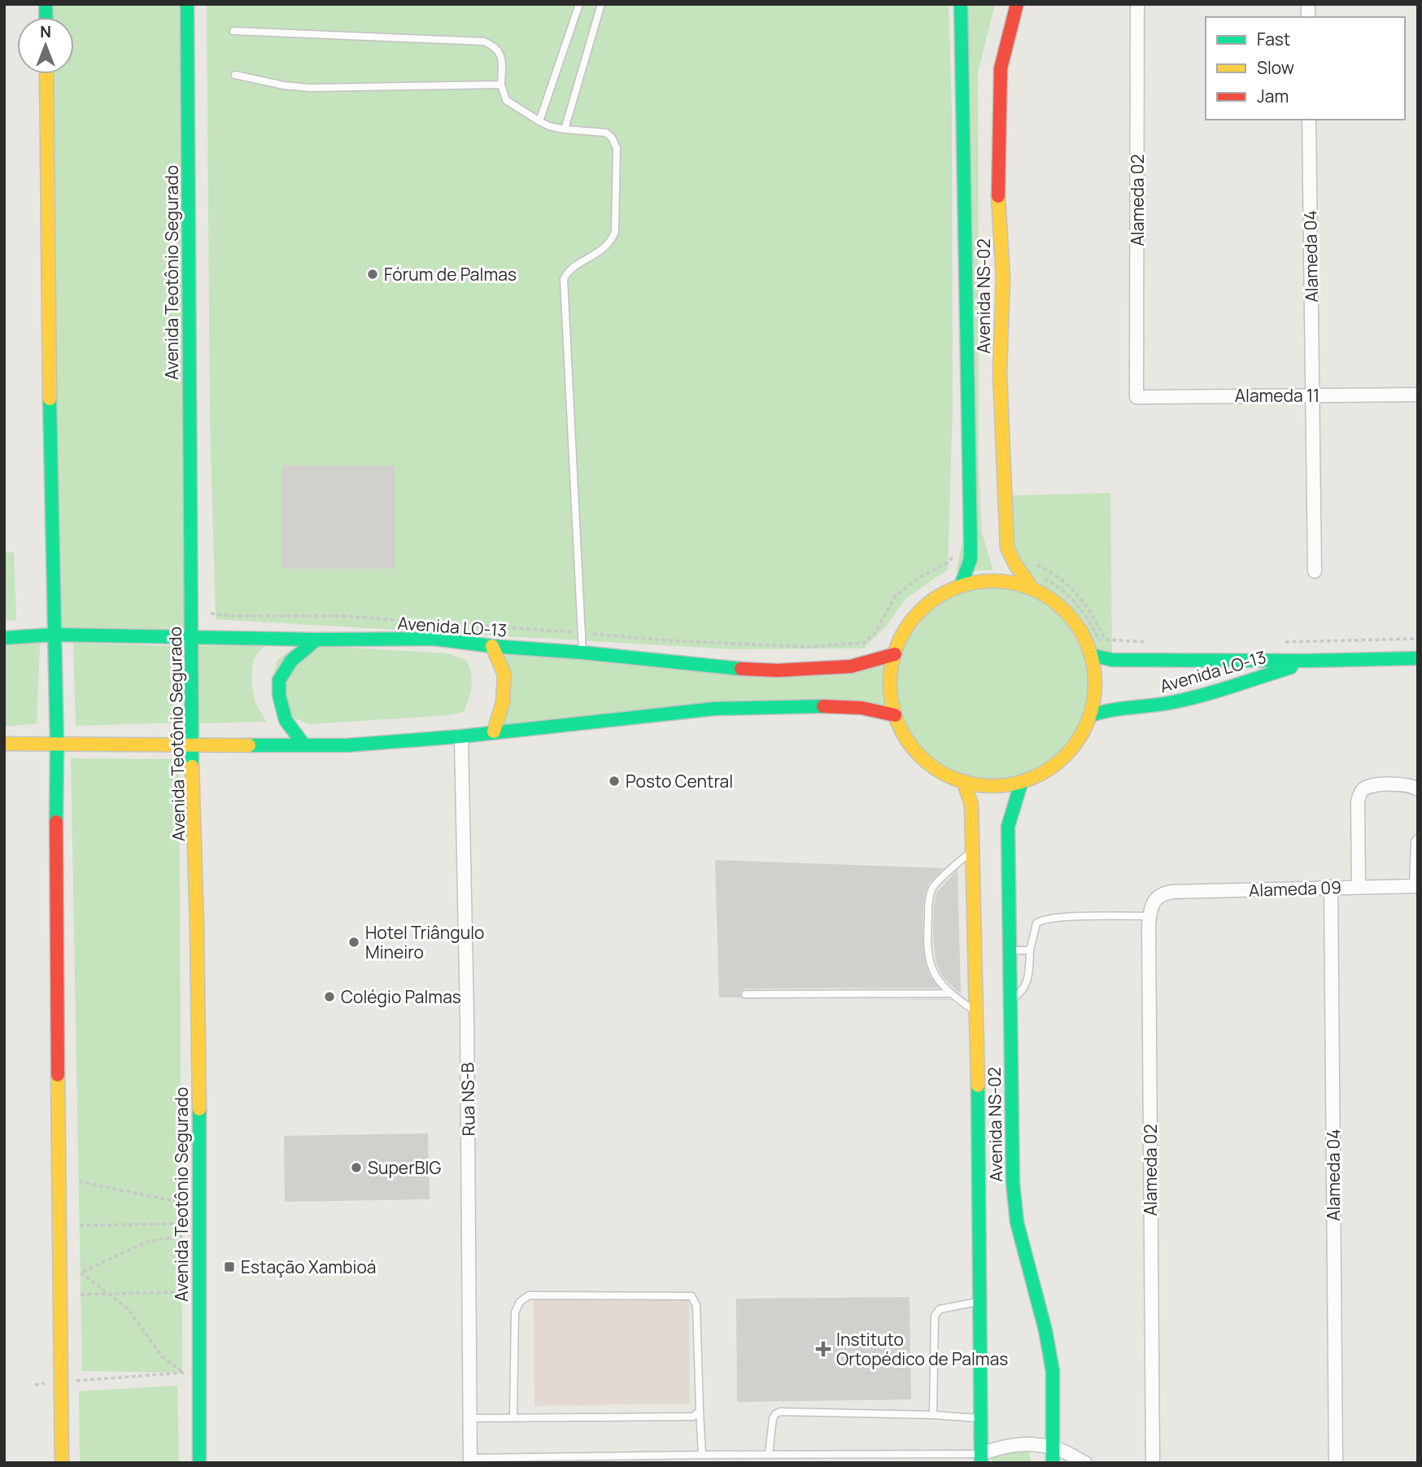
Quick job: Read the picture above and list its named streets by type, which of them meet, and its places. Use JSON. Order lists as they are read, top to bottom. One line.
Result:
{"streets":{"street":["Alameda 02","Alameda 04","Avenida Teotônio Segurado","Avenida NS-02","Alameda 11","Avenida LO-13","Alameda 09","Rua NS-B"]},"crossings":[["Alameda 02","Alameda 11"],["Alameda 02","Alameda 09"],["Alameda 04","Alameda 11"],["Alameda 04","Alameda 09"],["Avenida Teotônio Segurado","Avenida LO-13"]],"places":{"other":["Fórum de Palmas","Posto Central","Hotel Triângulo Mineiro","Colégio Palmas","SuperBIG"],"transit":["Estação Xambioá"],"health":["Instituto Ortopédico de Palmas"]},"legend":["Fast","Slow","Jam"],"north":"top"}
